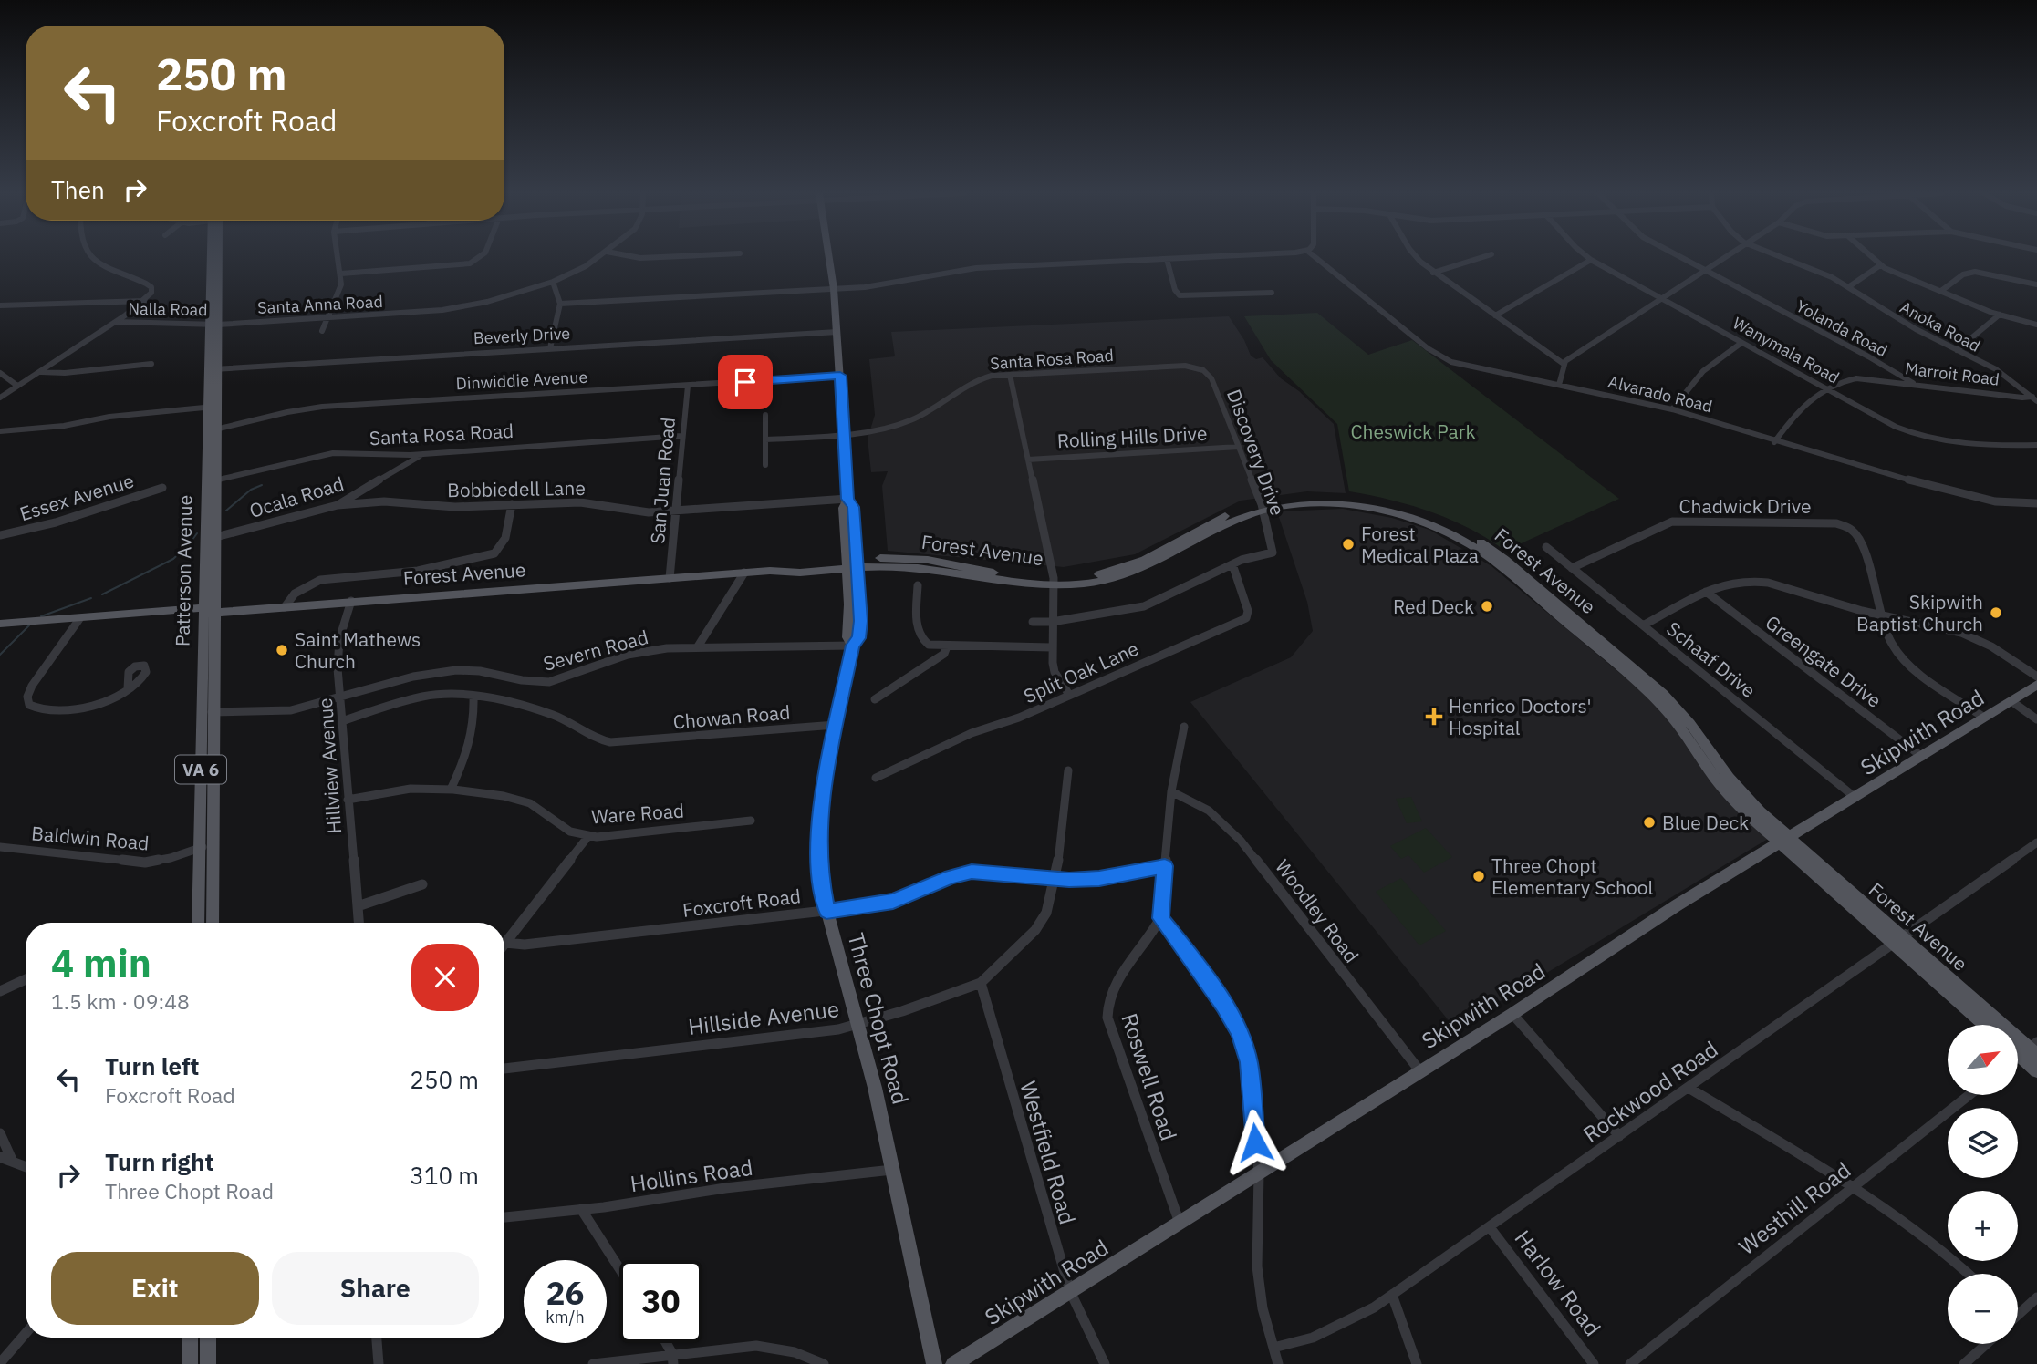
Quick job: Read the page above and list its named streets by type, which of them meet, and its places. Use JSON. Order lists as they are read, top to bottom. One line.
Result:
{"streets":{"main road":["Forest Avenue","Patterson Avenue","Skipwith Road","VA 6","Three Chopt Road"],"street":["Santa Anna Road","Nalla Road","Anoka Road","Yolanda Road","Beverly Drive","Wanymala Road","Santa Rosa Road","Marroit Road","Dinwiddie Avenue","Alvarado Road","Rolling Hills Drive","Discovery Drive","San Juan Road","Bobbiedell Lane","Essex Avenue","Ocala Road","Chadwick Drive","Severn Road","Schaaf Drive","Greengate Drive","Split Oak Lane","Chowan Road","Hillview Avenue","Ware Road","Baldwin Road","Foxcroft Road","Woodley Road","Hillside Avenue","Roswell Road","Rockwood Road","Westfield Road","Hollins Road","Westhill Road","Harlow Road"]},"crossings":[["Santa Anna Road","Nalla Road"],["Santa Anna Road","Patterson Avenue"],["Nalla Road","Patterson Avenue"],["Anoka Road","Marroit Road"],["Yolanda Road","Marroit Road"],["Beverly Drive","Patterson Avenue"],["Beverly Drive","Three Chopt Road"],["Wanymala Road","Marroit Road"],["Santa Rosa Road","Discovery Drive"],["Santa Rosa Road","San Juan Road"],["Santa Rosa Road","Ocala Road"],["Santa Rosa Road","Patterson Avenue"],["Santa Rosa Road","Three Chopt Road"],["Marroit Road","Alvarado Road"],["Dinwiddie Avenue","San Juan Road"],["Dinwiddie Avenue","Patterson Avenue"],["Dinwiddie Avenue","Three Chopt Road"],["Rolling Hills Drive","Discovery Drive"],["Discovery Drive","Forest Avenue"],["Discovery Drive","Split Oak Lane"],["San Juan Road","Bobbiedell Lane"],["San Juan Road","Forest Avenue"],["Bobbiedell Lane","Ocala Road"],["Bobbiedell Lane","Three Chopt Road"],["Ocala Road","Patterson Avenue"],["Chadwick Drive","Schaaf Drive"],["Forest Avenue","Patterson Avenue"],["Forest Avenue","Skipwith Road"],["Forest Avenue","Hillview Avenue"],["Forest Avenue","Three Chopt Road"],["Forest Avenue","Rockwood Road"],["Patterson Avenue","Severn Road"],["Patterson Avenue","Baldwin Road"],["Severn Road","Hillview Avenue"],["Severn Road","Three Chopt Road"],["Schaaf Drive","Skipwith Road"],["Greengate Drive","Skipwith Road"],["Chowan Road","Hillview Avenue"],["Chowan Road","Three Chopt Road"],["Skipwith Road","Woodley Road"],["Skipwith Road","Roswell Road"],["Skipwith Road","Westfield Road"],["Hillview Avenue","Ware Road"],["Foxcroft Road","Hillside Avenue"],["Foxcroft Road","Three Chopt Road"],["Hillside Avenue","Three Chopt Road"],["Hillside Avenue","Westfield Road"],["Three Chopt Road","Hollins Road"],["Rockwood Road","Harlow Road"]],"parks":["Cheswick Park"],"places":{"other":["Forest Medical Plaza","Red Deck","Skipwith Baptist Church","Saint Mathews Church","Blue Deck","Three Chopt Elementary School"],"health":["Henrico Doctors' Hospital"]},"north":"top right","page":{"turn":["250 m","Foxcroft Road"],"then":"Then","heading":["4 min","1.5 km · 09:48"],"map_buttons":["+","−"],"list":[{"name":"Turn left","note":"Foxcroft Road","value":"250 m"},{"name":"Turn right","note":"Three Chopt Road","value":"310 m"}],"buttons":["Exit","Share"],"speed":"26 km/h","limit":"30"}}
